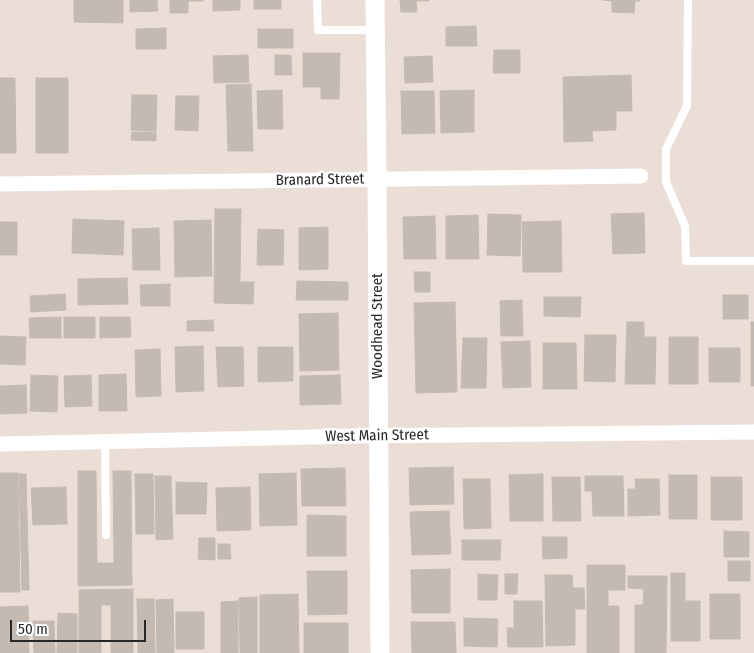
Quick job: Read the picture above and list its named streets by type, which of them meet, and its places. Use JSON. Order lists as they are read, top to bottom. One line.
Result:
{"streets":{"street":["Branard Street","Woodhead Street","West Main Street"]},"crossings":[["Branard Street","Woodhead Street"],["Woodhead Street","West Main Street"]],"scale_bar":"50 m"}
